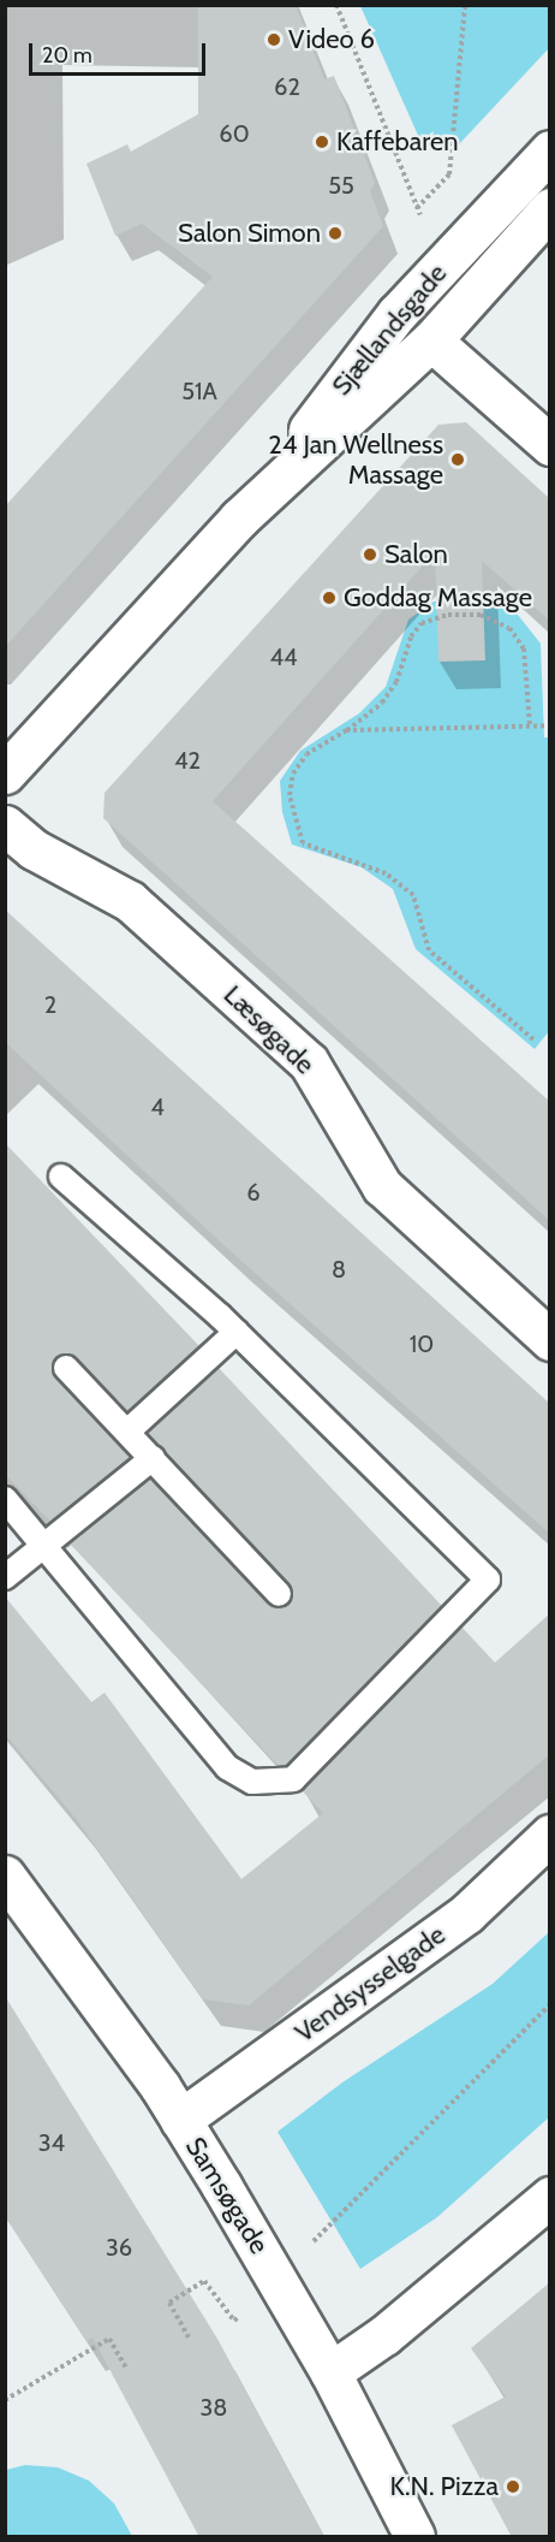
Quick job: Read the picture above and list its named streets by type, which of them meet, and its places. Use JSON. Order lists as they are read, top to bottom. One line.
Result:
{"streets":{"street":["Sjællandsgade","Læsøgade","Vendsysselgade","Samsøgade"]},"crossings":[["Vendsysselgade","Samsøgade"]],"places":["Video 6","Kaffebaren","Salon Simon","24 Jan Wellness Massage","Salon","Goddag Massage","K.N. Pizza"],"house_numbers":["62","60","55","51A","44","42","2","4","6","8","10","34","36","38"],"scale_bar":"20 m"}
